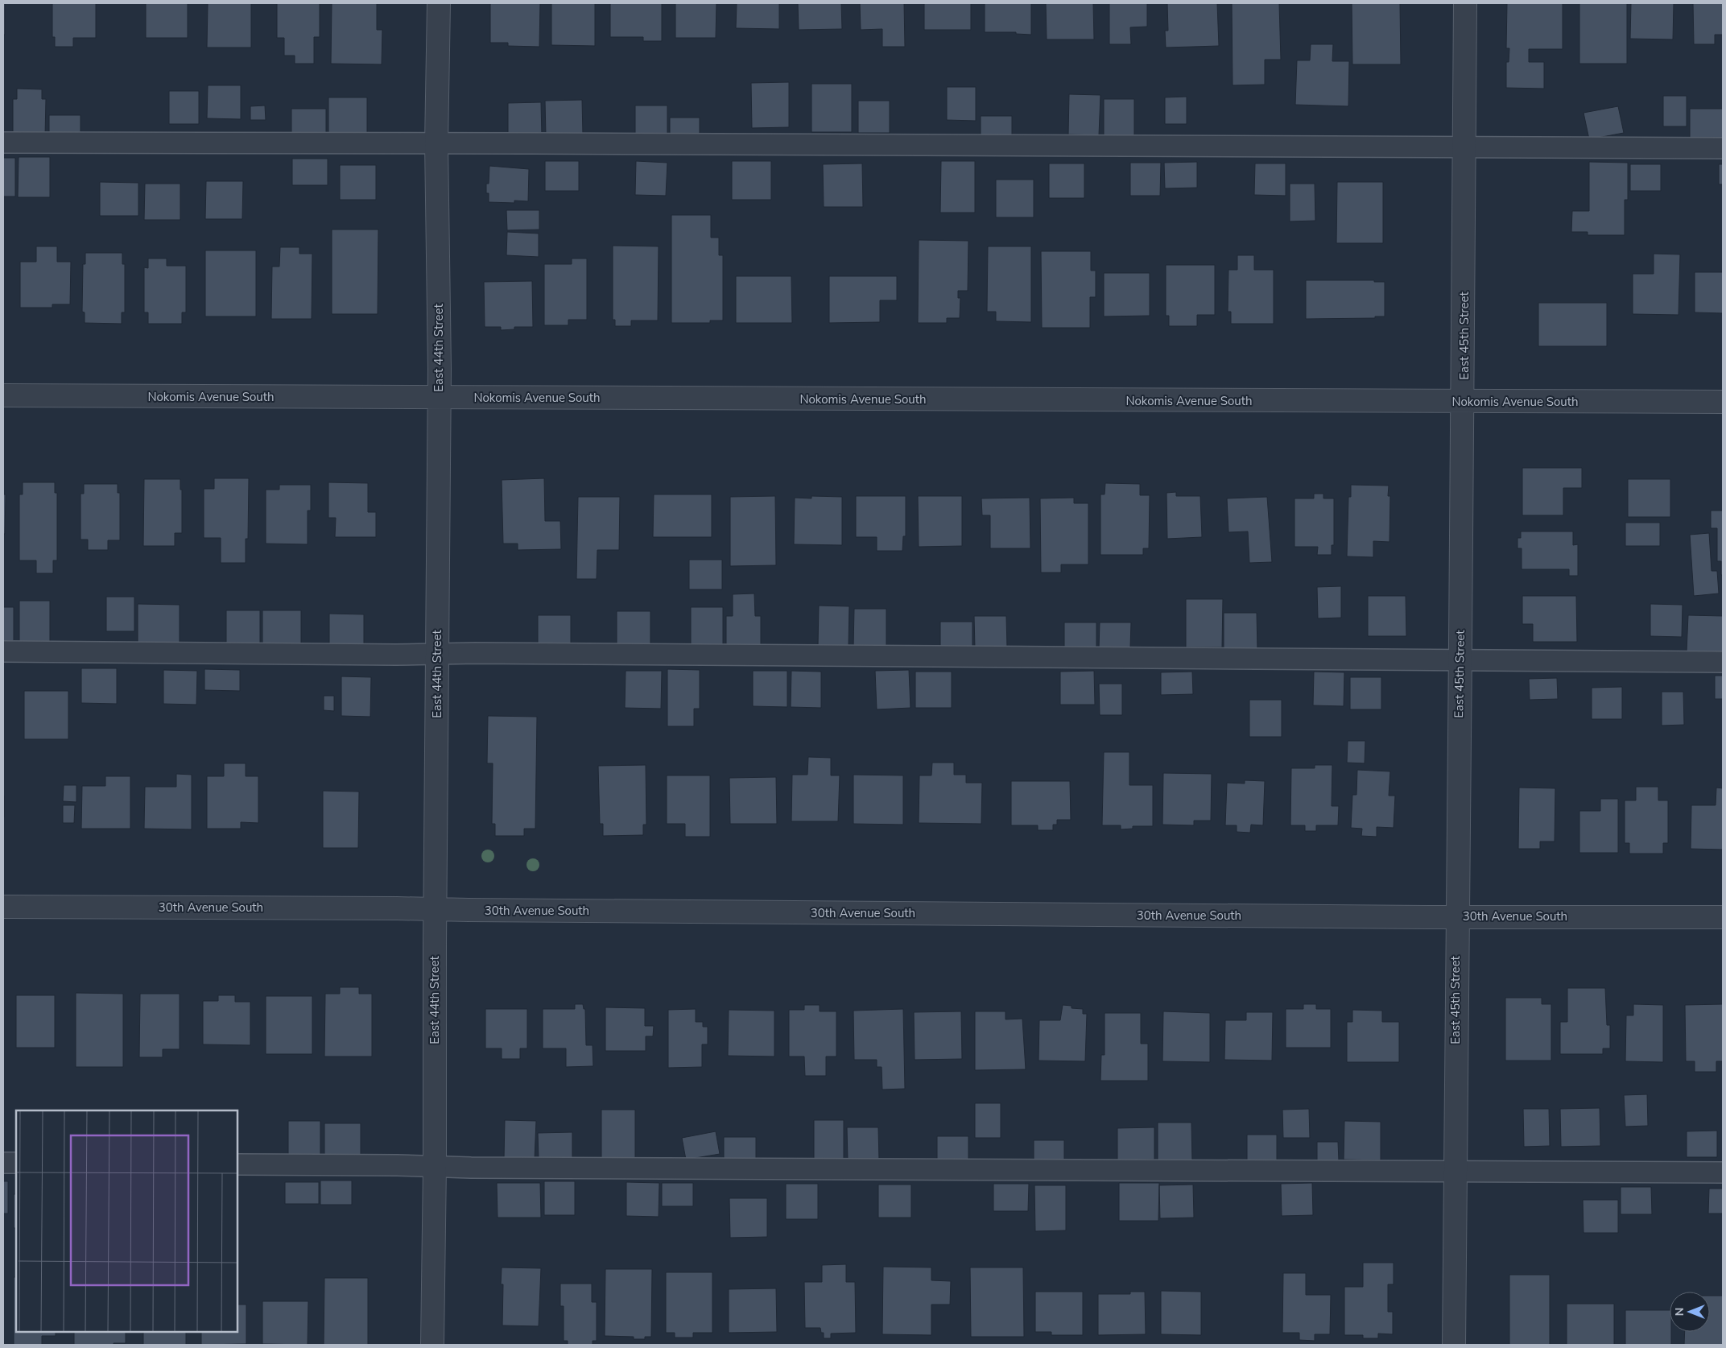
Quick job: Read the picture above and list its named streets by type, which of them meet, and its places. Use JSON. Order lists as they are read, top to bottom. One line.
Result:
{"streets":{"street":["East 45th Street","East 44th Street","Nokomis Avenue South","30th Avenue South"]},"crossings":[["East 45th Street","Nokomis Avenue South"],["East 45th Street","30th Avenue South"],["East 44th Street","Nokomis Avenue South"],["East 44th Street","30th Avenue South"]],"north":"left"}
